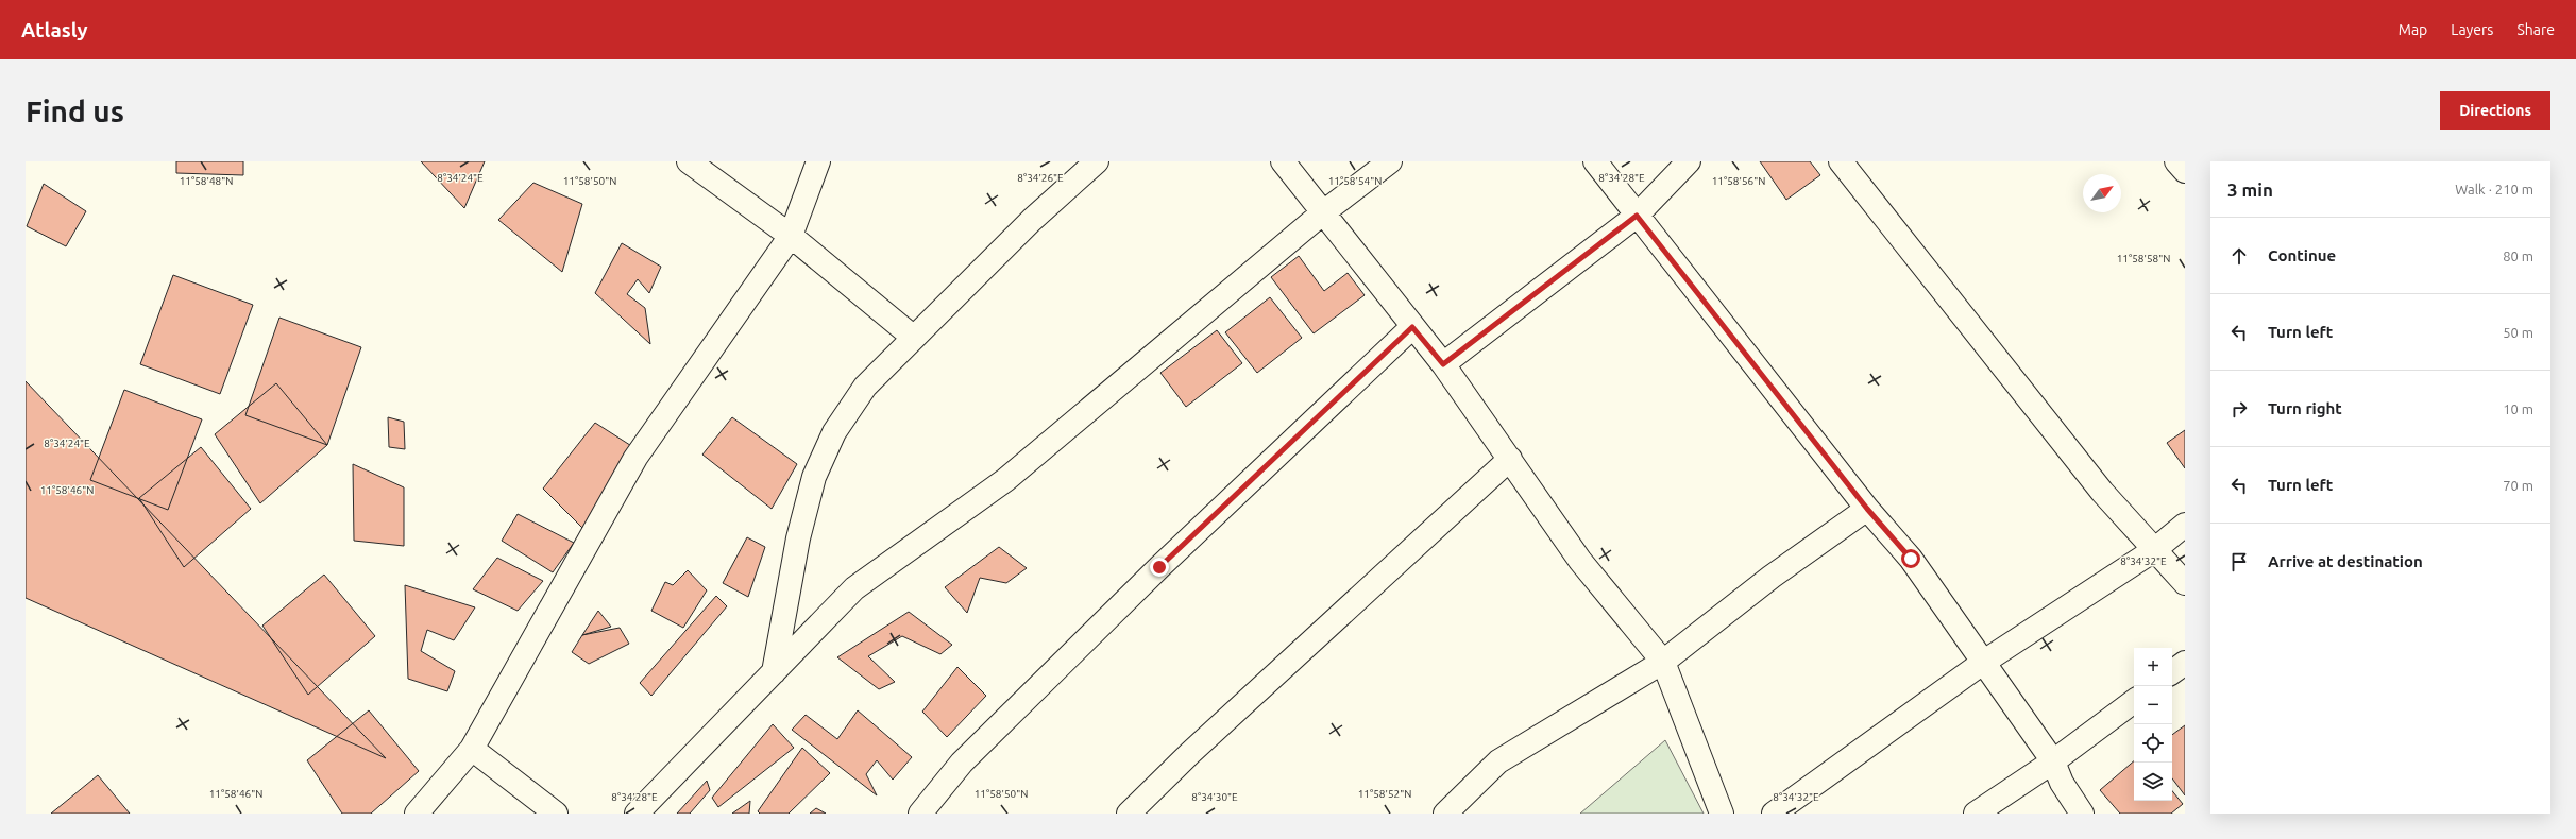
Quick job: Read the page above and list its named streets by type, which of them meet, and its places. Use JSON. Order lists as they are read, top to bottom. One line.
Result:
{"north":"top right","page":{"header":"Atlasly","nav":["Map","Layers","Share"],"buttons":"Directions","title":"Find us","heading":["3 min","Walk · 210 m"],"list":[["Continue","80 m"],["Turn left","50 m"],["Turn right","10 m"],["Turn left","70 m"],"Arrive at destination"],"map_buttons":["+","−"]},"coordinates":["8°34'24\"E","8°34'26\"E","8°34'28\"E","11°58'48\"N","11°58'50\"N","11°58'54\"N","11°58'56\"N","11°58'58\"N","11°58'46\"N","8°34'32\"E","11°58'52\"N","8°34'30\"E"]}
